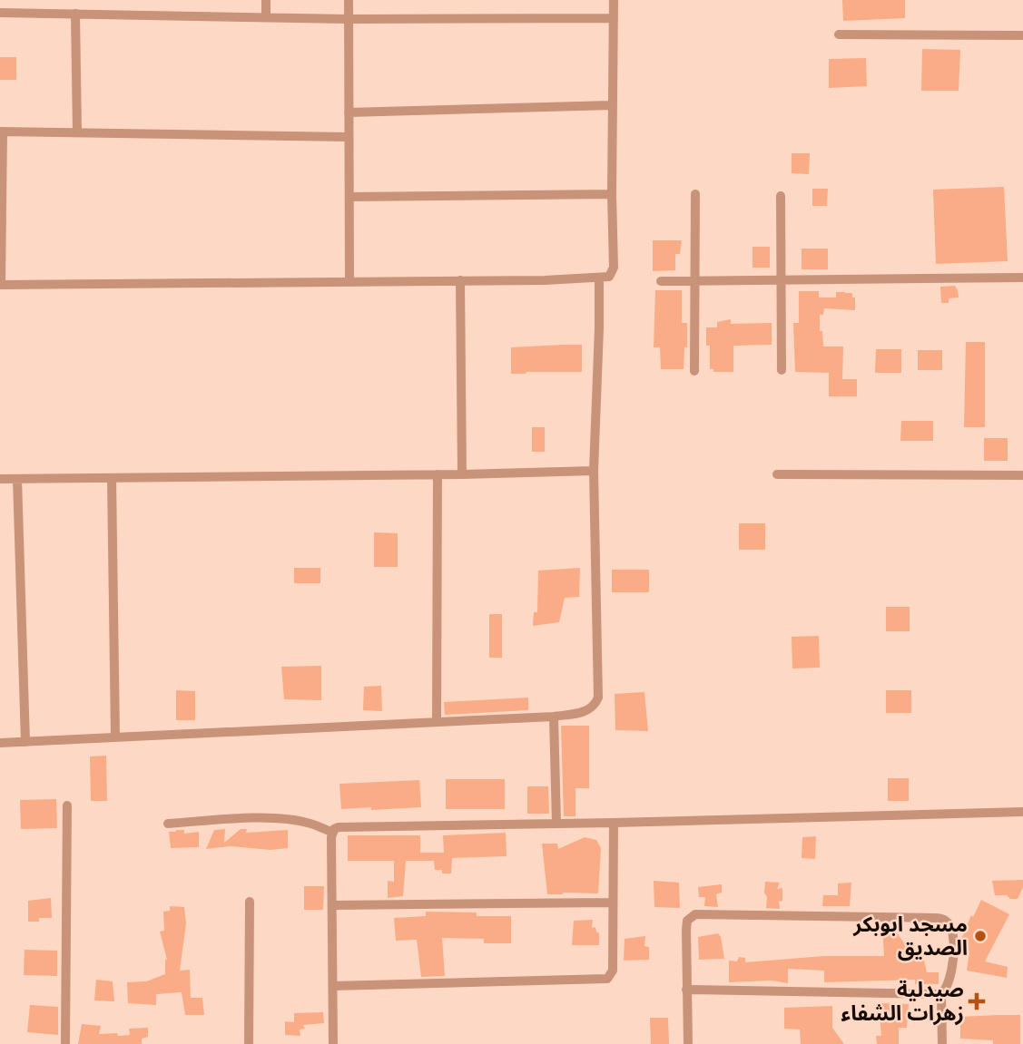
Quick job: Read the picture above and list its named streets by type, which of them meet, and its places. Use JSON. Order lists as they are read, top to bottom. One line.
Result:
{"places":{"other":["مسجد ابوبكر الصديق"],"health":["صيدلية زهرات الشفاء"]}}
